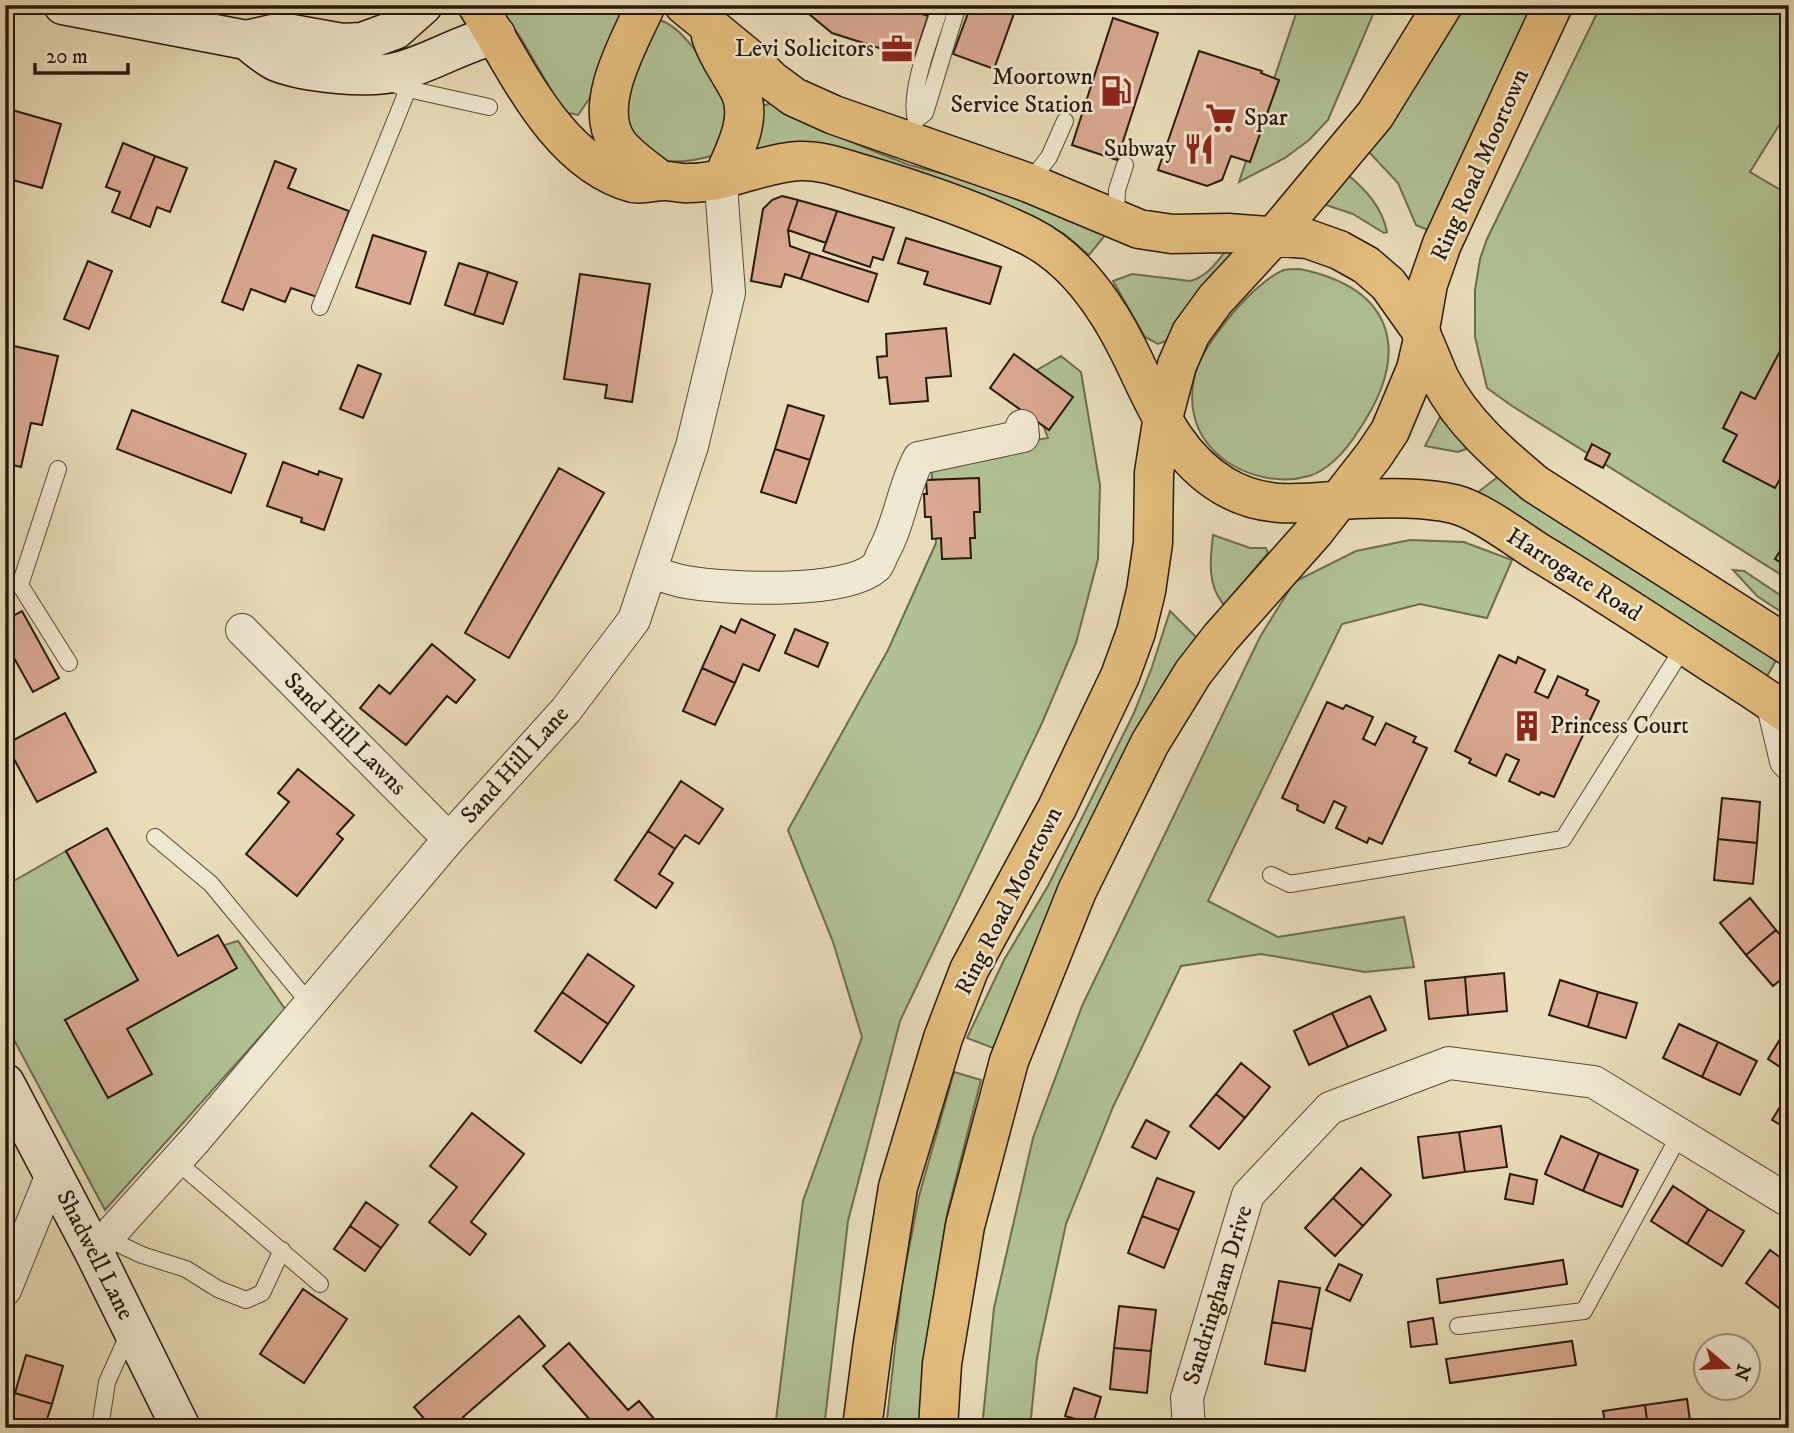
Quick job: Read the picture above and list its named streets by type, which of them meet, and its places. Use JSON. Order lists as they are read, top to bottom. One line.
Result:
{"streets":{"highway":["Ring Road Moortown","Harrogate Road"],"street":["Sand Hill Lawns","Sand Hill Lane","Shadwell Lane","Sandringham Drive"]},"crossings":[["Ring Road Moortown","Harrogate Road"],["Harrogate Road","Sand Hill Lane"],["Sand Hill Lawns","Sand Hill Lane"],["Sand Hill Lane","Shadwell Lane"]],"places":{"office":["Levi Solicitors"],"fuel station":["Moortown Service Station"],"supermarket":["Spar"],"restaurant":["Subway"],"building":["Princess Court"]},"scale_bar":"20 m","north":"right"}
